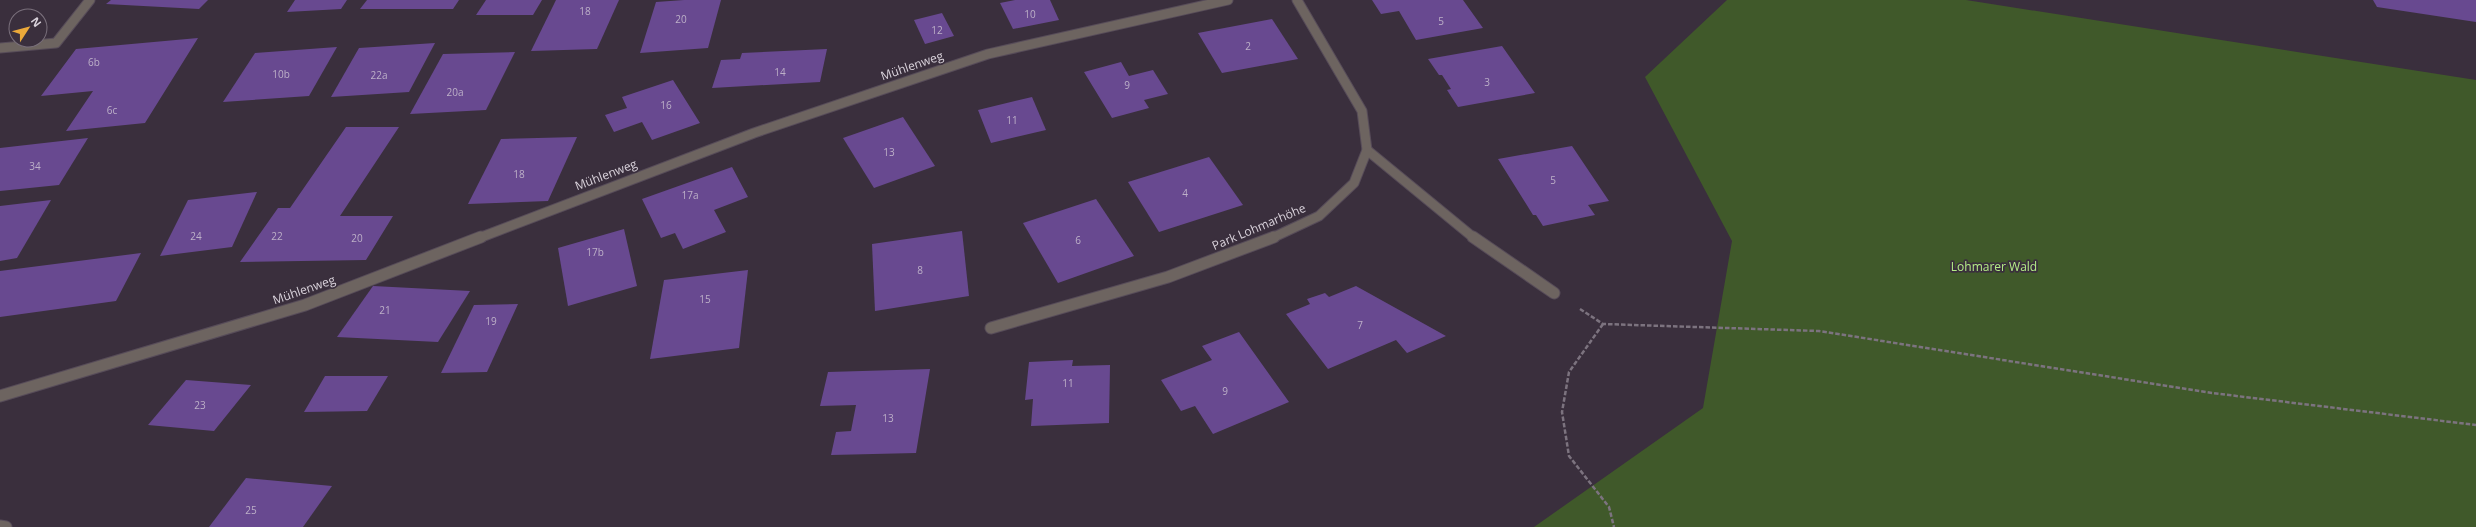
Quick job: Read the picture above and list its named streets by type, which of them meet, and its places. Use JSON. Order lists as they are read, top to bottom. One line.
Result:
{"streets":{"street":["Mühlenweg","Park Lohmarhöhe"]},"parks":["Lohmarer Wald"],"house_numbers":["18","10","20","5","12","2","6b","14","10b","22a","3","9","20a","16","6c","11","13","34","18","5","4","17a","24","22","20","6","17b","8","15","21","19","7","11","9","23","13","25"],"north":"top right"}
